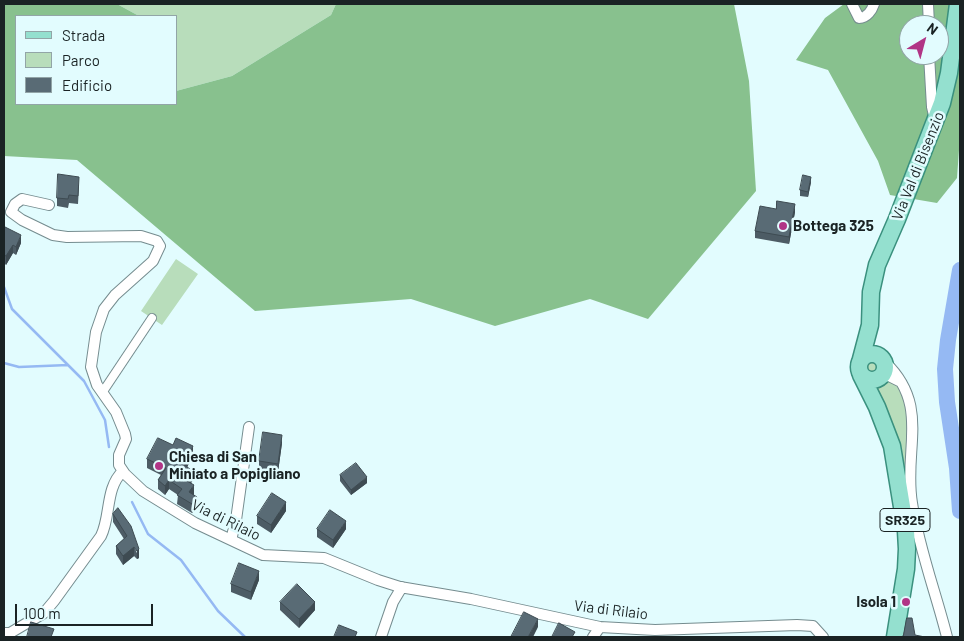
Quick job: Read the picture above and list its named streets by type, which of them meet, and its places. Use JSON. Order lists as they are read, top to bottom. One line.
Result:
{"streets":{"main road":["Via Val di Bisenzio","SR325"],"street":["Via di Rilaio"]},"crossings":[["Via Val di Bisenzio","SR325"]],"places":["Bottega 325","Chiesa di San Miniato a Popigliano","Isola 1"],"legend":["Strada","Parco","Edificio"],"scale_bar":"100 m","north":"top right"}
